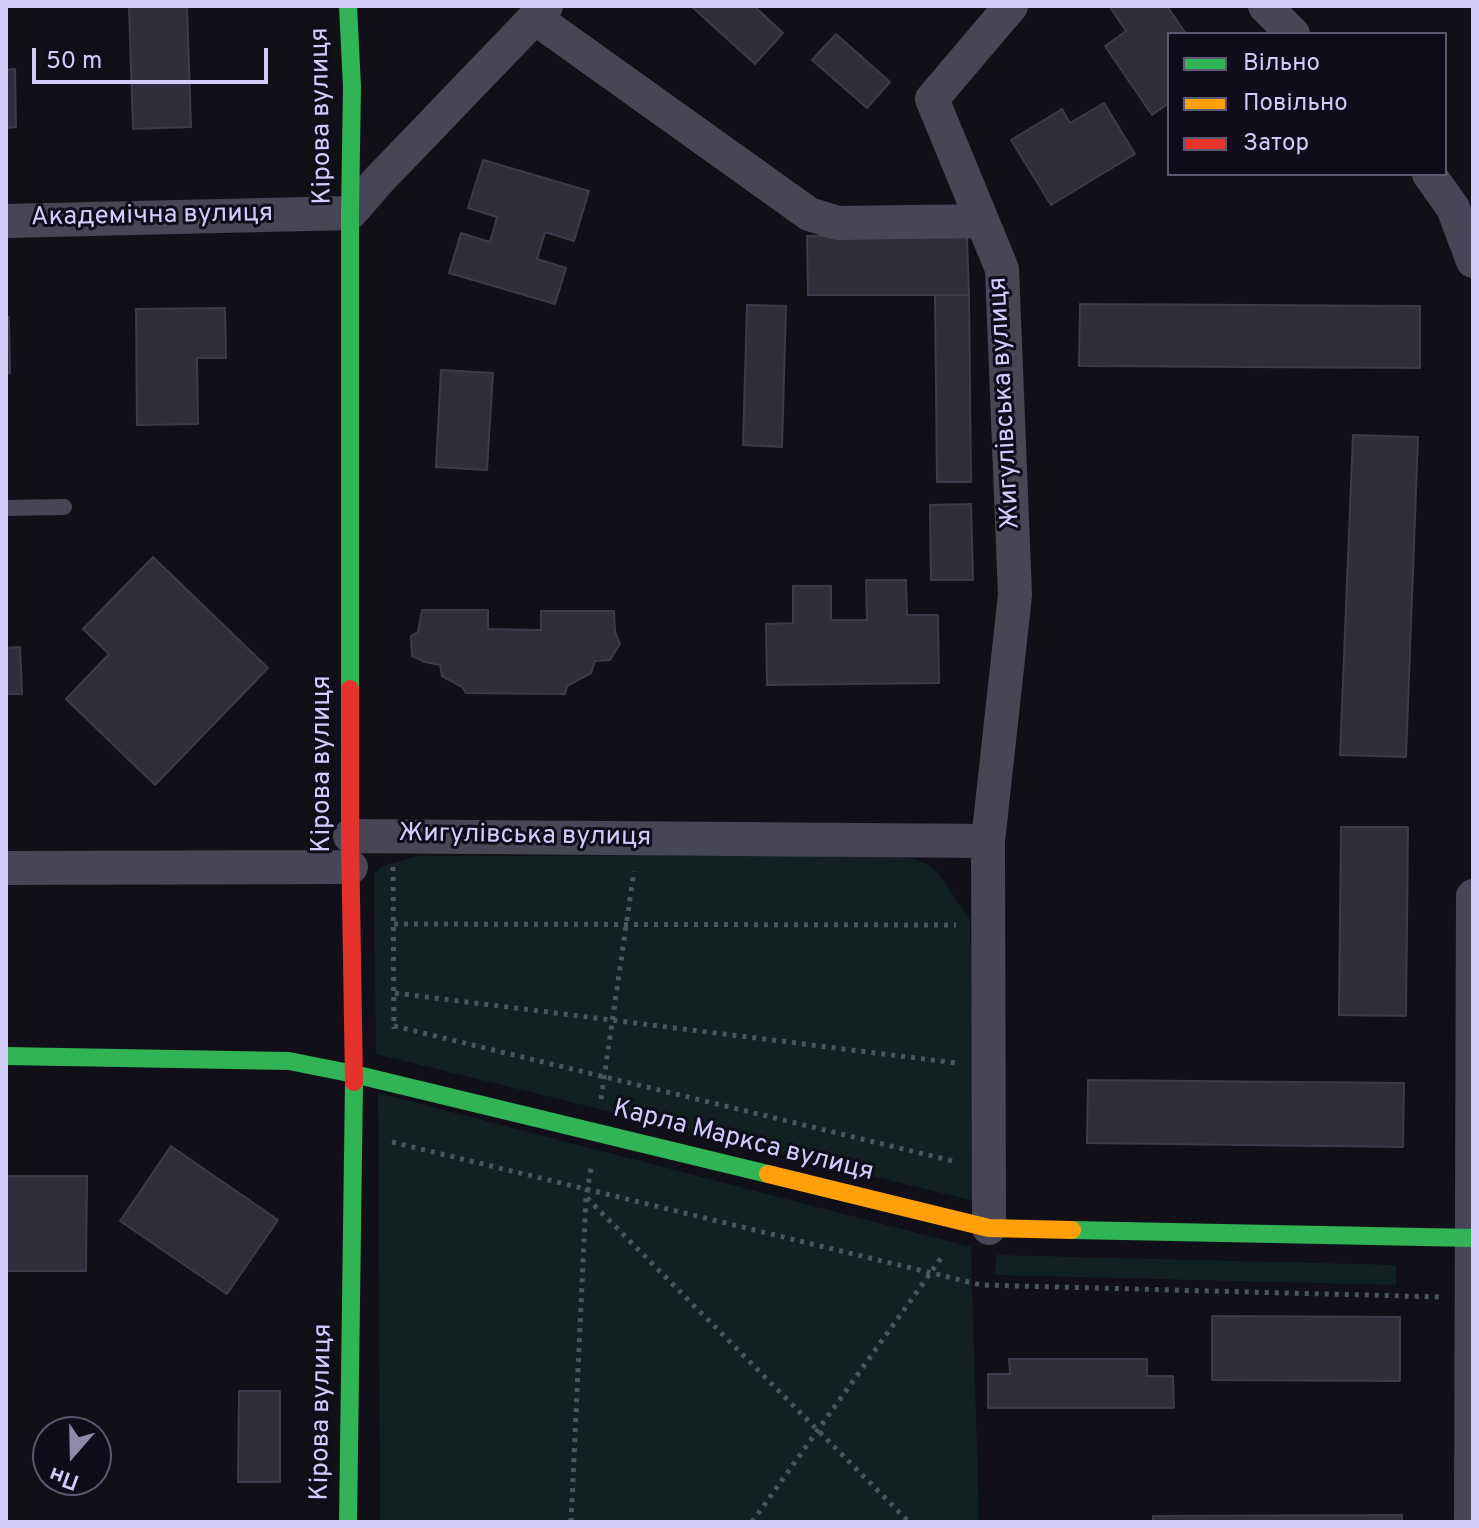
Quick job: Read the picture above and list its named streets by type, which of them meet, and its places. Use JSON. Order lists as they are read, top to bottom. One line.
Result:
{"streets":{"main road":["Кірова вулиця","Карла Маркса вулиця"],"street":["Академічна вулиця","Жигулівська вулиця"]},"crossings":[["Кірова вулиця","Академічна вулиця"],["Кірова вулиця","Жигулівська вулиця"],["Кірова вулиця","Карла Маркса вулиця"],["Жигулівська вулиця","Карла Маркса вулиця"]],"legend":["Вільно","Повільно","Затор"],"scale_bar":"50 m","north":"bottom"}
